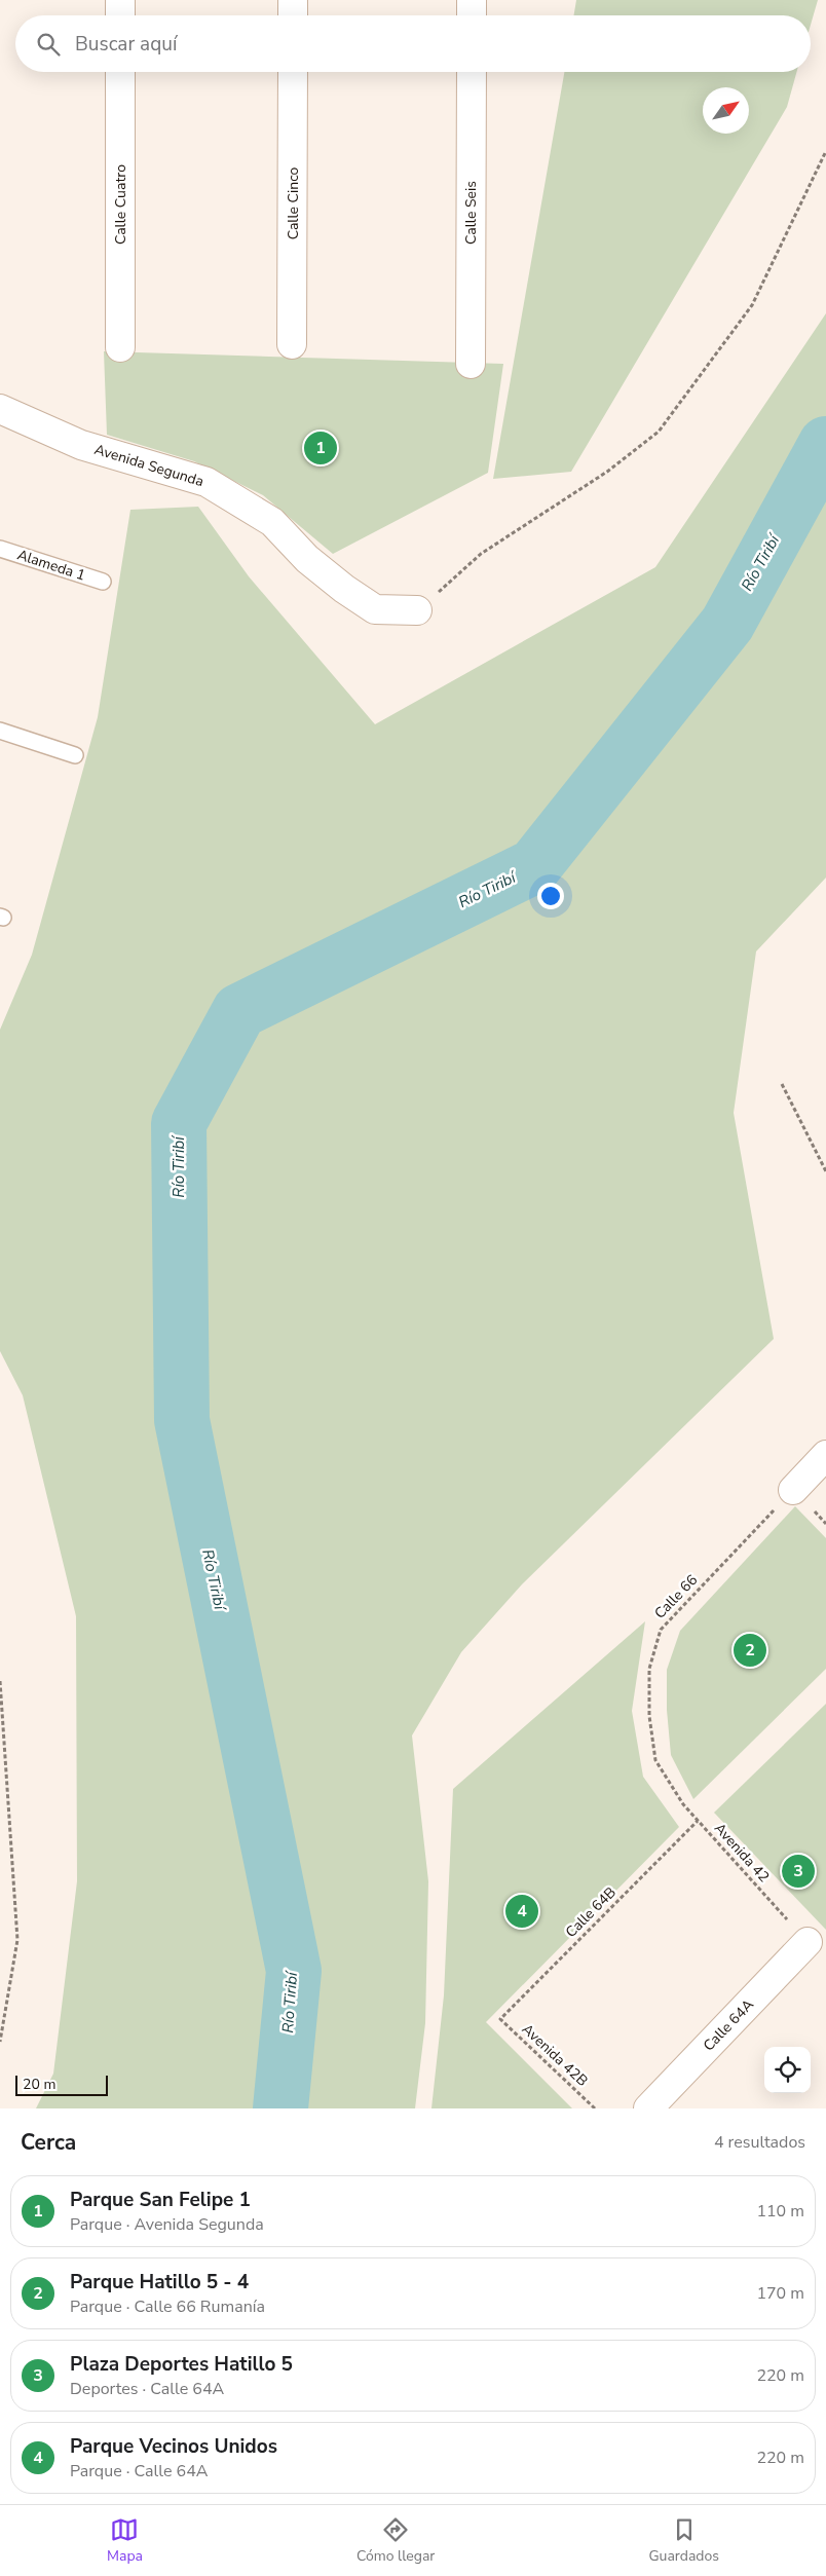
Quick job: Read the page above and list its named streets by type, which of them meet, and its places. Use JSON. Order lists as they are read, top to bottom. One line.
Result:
{"streets":{"street":["Calle Cinco","Calle Cuatro","Calle Seis","Avenida Segunda","Calle 64A"],"lane":["Alameda 1"],"path":["Calle 66","Avenida 42","Calle 64B","Avenida 42B"]},"crossings":[["Calle 66","Avenida 42"],["Avenida 42","Calle 64B"],["Avenida 42","Calle 64A"],["Calle 64B","Avenida 42B"]],"water":["Río Tiribí"],"scale_bar":"20 m","north":"top right","page":{"search":"Buscar aquí","pins":["1","2","3","4"],"scale":"20 m","heading":["Cerca","4 resultados"],"list":[{"mark":"1","name":"Parque San Felipe 1","note":"Parque · Avenida Segunda","value":"110 m"},{"mark":"2","name":"Parque Hatillo 5 - 4","note":"Parque · Calle 66 Rumanía","value":"170 m"},{"mark":"3","name":"Plaza Deportes Hatillo 5","note":"Deportes · Calle 64A","value":"220 m"},{"mark":"4","name":"Parque Vecinos Unidos","note":"Parque · Calle 64A","value":"220 m"}],"nav":["Mapa","Cómo llegar","Guardados"]}}
